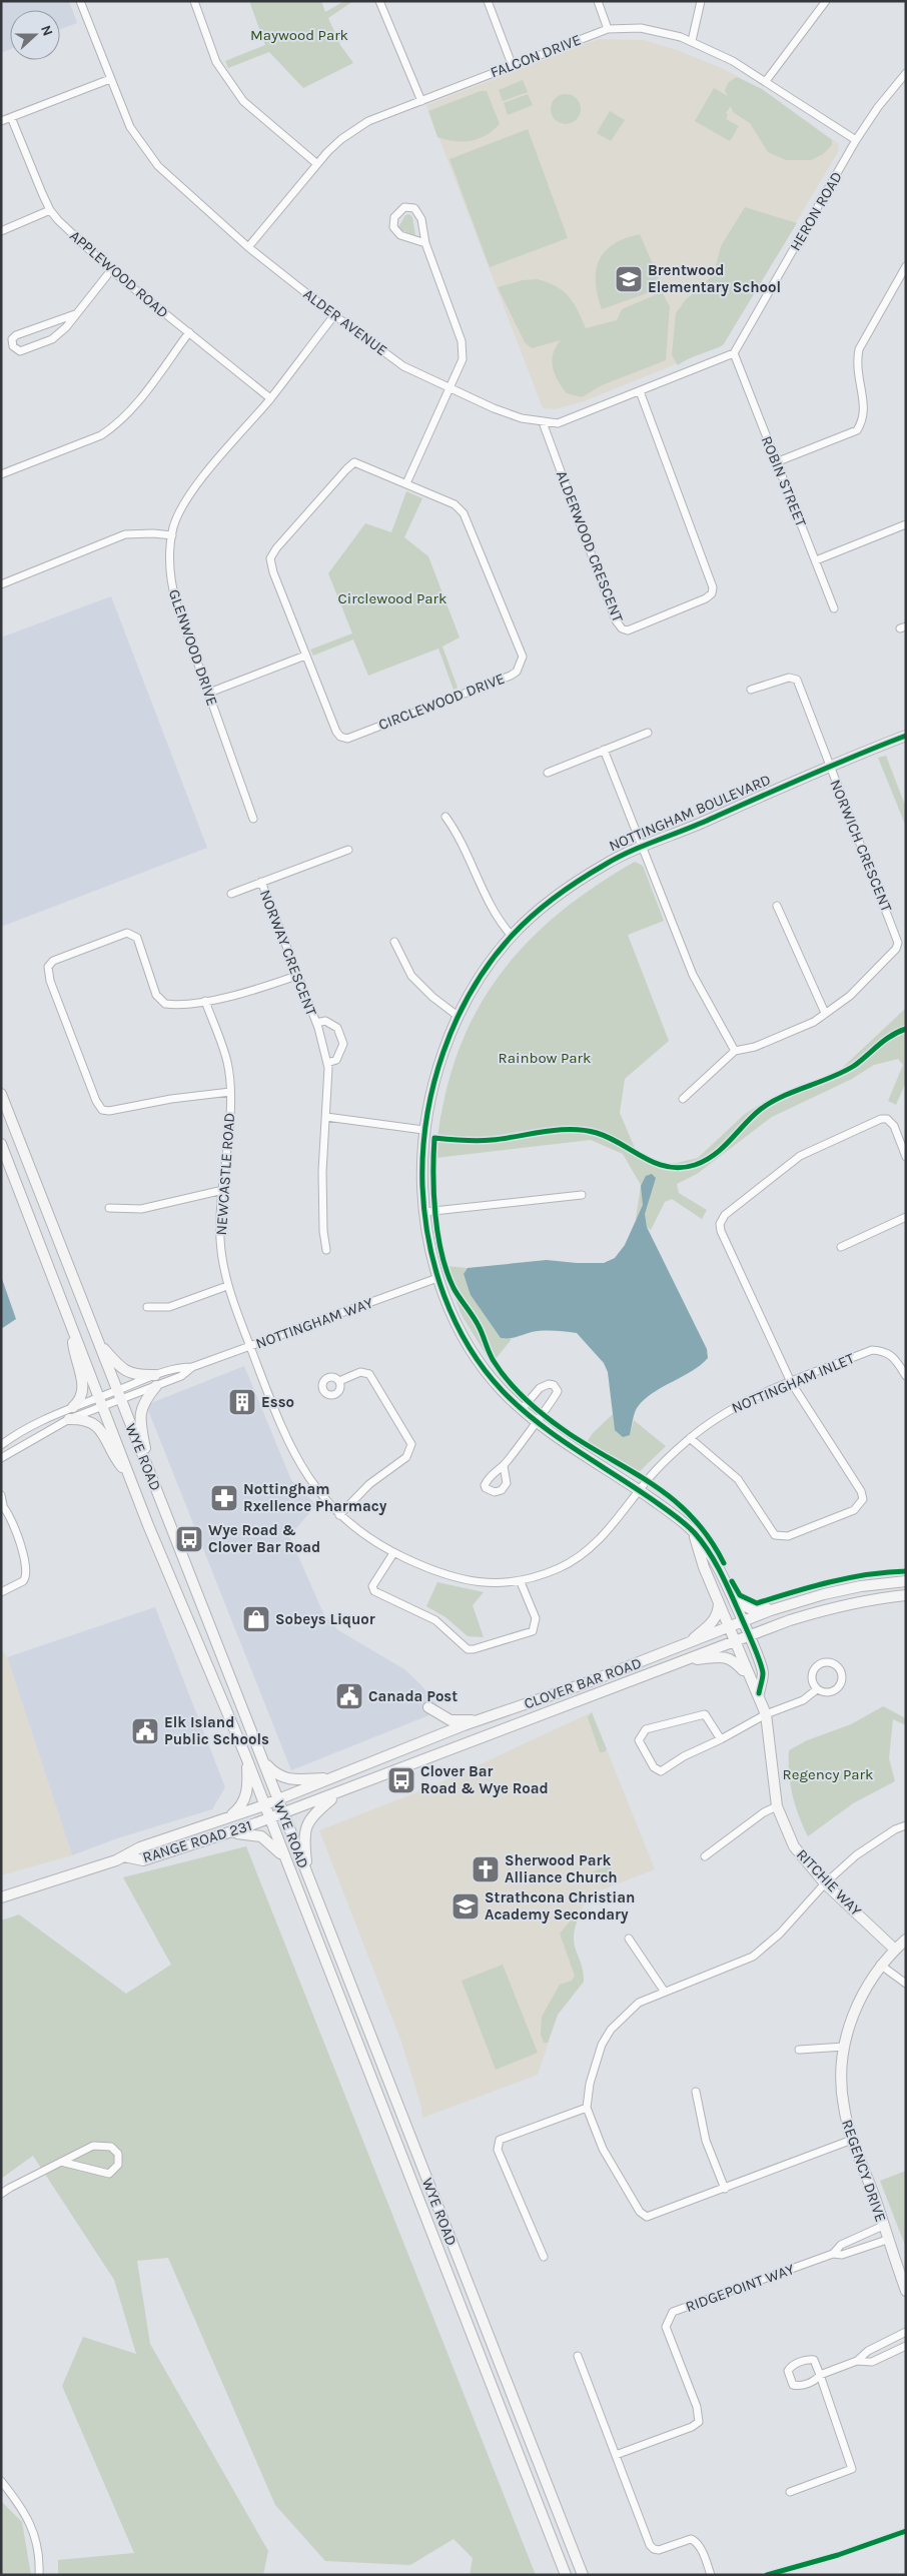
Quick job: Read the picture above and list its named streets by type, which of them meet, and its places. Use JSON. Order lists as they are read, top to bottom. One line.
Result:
{"streets":{"main road":["NOTTINGHAM BOULEVARD","WYE ROAD","CLOVER BAR ROAD","RANGE ROAD 231","RITCHIE WAY","REGENCY DRIVE"],"street":["FALCON DRIVE","HERON ROAD","APPLEWOOD ROAD","ALDER AVENUE","ROBIN STREET","ALDERWOOD CRESCENT","GLENWOOD DRIVE","CIRCLEWOOD DRIVE","NORWICH CRESCENT","NORWAY CRESCENT","NEWCASTLE ROAD","NOTTINGHAM WAY","NOTTINGHAM INLET","RIDGEPOINT WAY"]},"crossings":[["FALCON DRIVE","HERON ROAD"],["FALCON DRIVE","ALDER AVENUE"],["HERON ROAD","ALDER AVENUE"],["HERON ROAD","ROBIN STREET"],["APPLEWOOD ROAD","GLENWOOD DRIVE"],["ALDER AVENUE","ROBIN STREET"],["ALDER AVENUE","ALDERWOOD CRESCENT"],["ALDER AVENUE","GLENWOOD DRIVE"],["NOTTINGHAM BOULEVARD","NORWICH CRESCENT"],["NOTTINGHAM BOULEVARD","NOTTINGHAM WAY"],["NOTTINGHAM BOULEVARD","NOTTINGHAM INLET"],["NOTTINGHAM BOULEVARD","CLOVER BAR ROAD"],["NOTTINGHAM BOULEVARD","RITCHIE WAY"],["NEWCASTLE ROAD","NOTTINGHAM WAY"],["NEWCASTLE ROAD","NOTTINGHAM INLET"],["NOTTINGHAM WAY","WYE ROAD"],["WYE ROAD","CLOVER BAR ROAD"],["WYE ROAD","RANGE ROAD 231"],["CLOVER BAR ROAD","RANGE ROAD 231"],["CLOVER BAR ROAD","RITCHIE WAY"],["RITCHIE WAY","REGENCY DRIVE"],["REGENCY DRIVE","RIDGEPOINT WAY"]],"parks":["Maywood Park","Circlewood Park","Rainbow Park","Regency Park"],"places":{"school or university":["Brentwood Elementary School","Strathcona Christian Academy Secondary"],"building":["Esso"],"pharmacy":["Nottingham Rxellence Pharmacy"],"bus stop":["Wye Road & Clover Bar Road","Clover Bar Road & Wye Road"],"shop":["Sobeys Liquor"],"public building":["Canada Post","Elk Island Public Schools"],"church":["Sherwood Park Alliance Church"]},"north":"right"}
